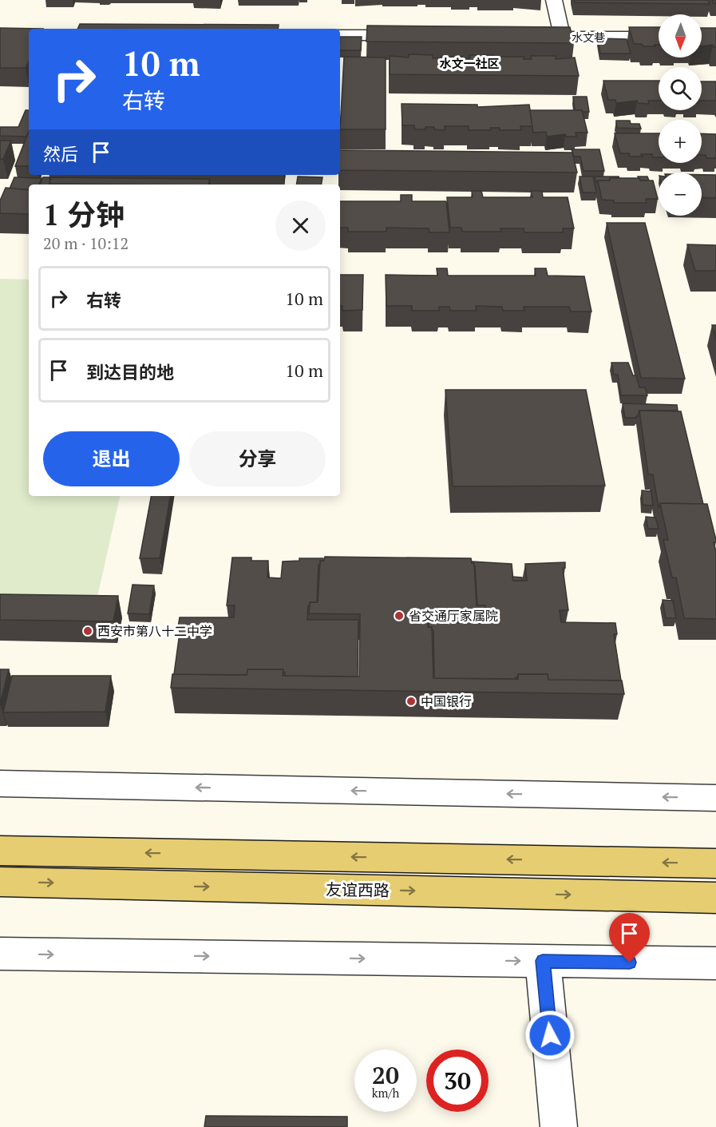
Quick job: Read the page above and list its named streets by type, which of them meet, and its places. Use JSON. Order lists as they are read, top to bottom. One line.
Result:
{"streets":{"main road":["友谊西路"],"street":["水文巷"]},"districts":["水文一社区"],"places":["省交通厅家属院","西安市第八十二中学","中国银行"],"north":"bottom","page":{"map_buttons":["+","−"],"turn":["10 m","右转"],"then":"然后","heading":["1 分钟","20 m · 10:12"],"list":[{"name":"右转","value":"10 m"},{"name":"到达目的地","value":"10 m"}],"buttons":["退出","分享"],"speed":"20 km/h","limit":"30"}}
